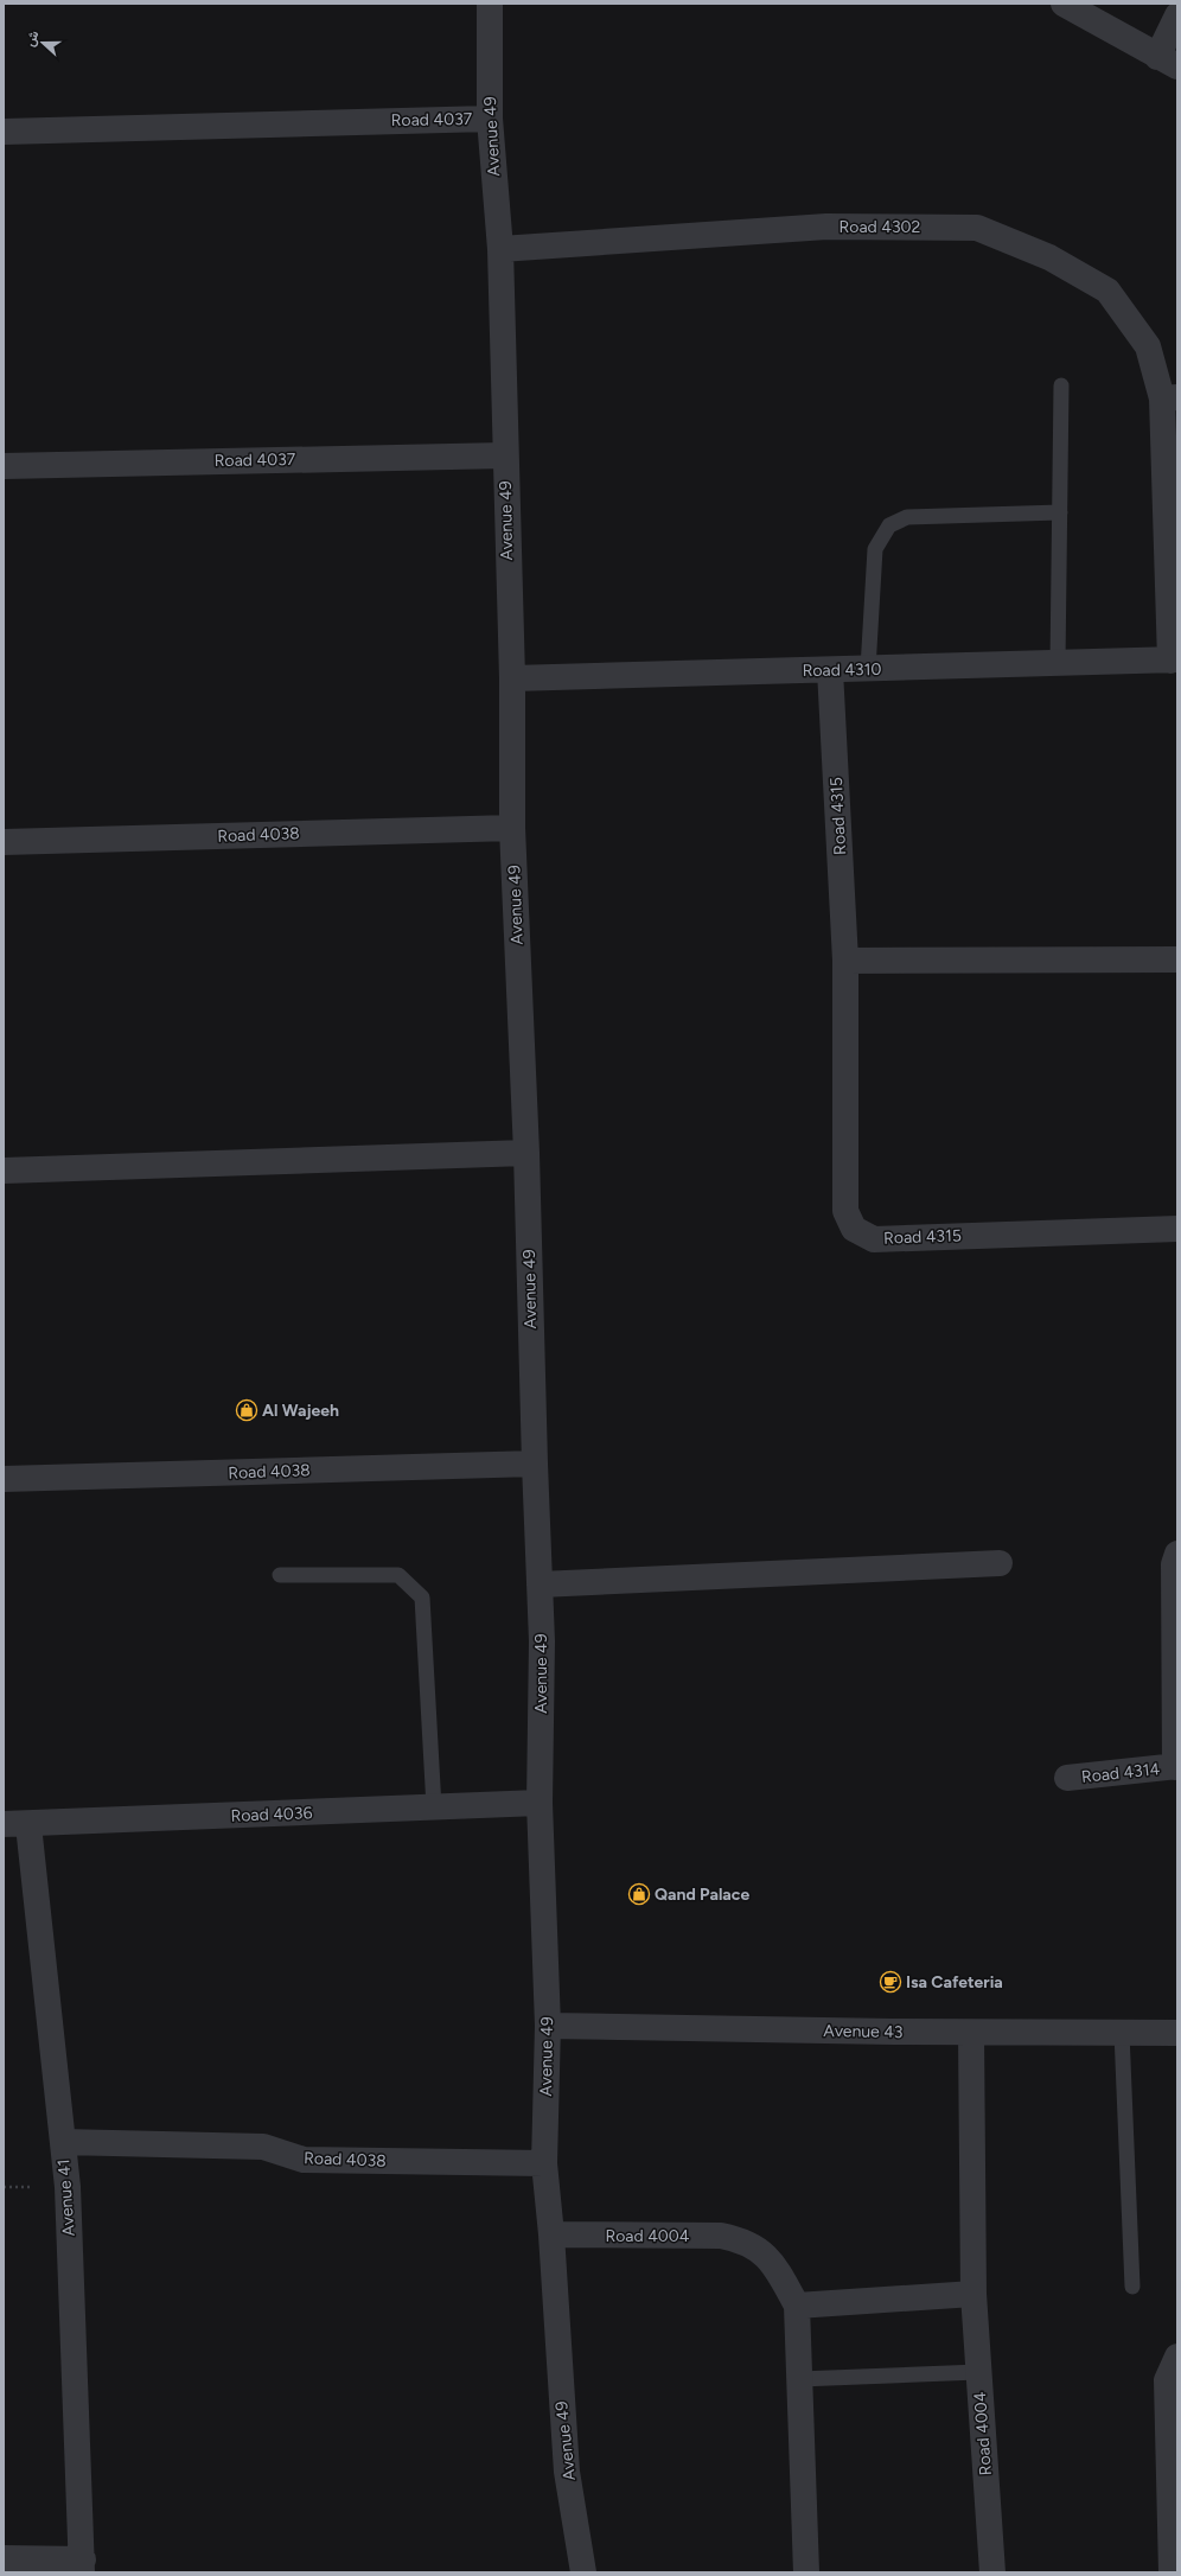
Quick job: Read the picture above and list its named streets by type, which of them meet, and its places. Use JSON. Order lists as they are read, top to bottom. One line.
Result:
{"streets":{"street":["Road 4037","Avenue 49","Road 4302","Road 4310","Road 4315","Road 4038","Road 4314","Road 4036","Avenue 43","Avenue 41","Road 4004"]},"crossings":[["Road 4037","Avenue 49"],["Avenue 49","Road 4302"],["Avenue 49","Road 4310"],["Avenue 49","Road 4038"],["Avenue 49","Road 4036"],["Avenue 49","Avenue 43"],["Avenue 49","Road 4004"],["Road 4302","Road 4310"],["Road 4310","Road 4315"],["Road 4038","Avenue 41"],["Road 4036","Avenue 41"],["Avenue 43","Road 4004"]],"places":{"shop":["Al Wajeeh","Qand Palace"],"cafe":["Isa Cafeteria"]},"north":"left"}
